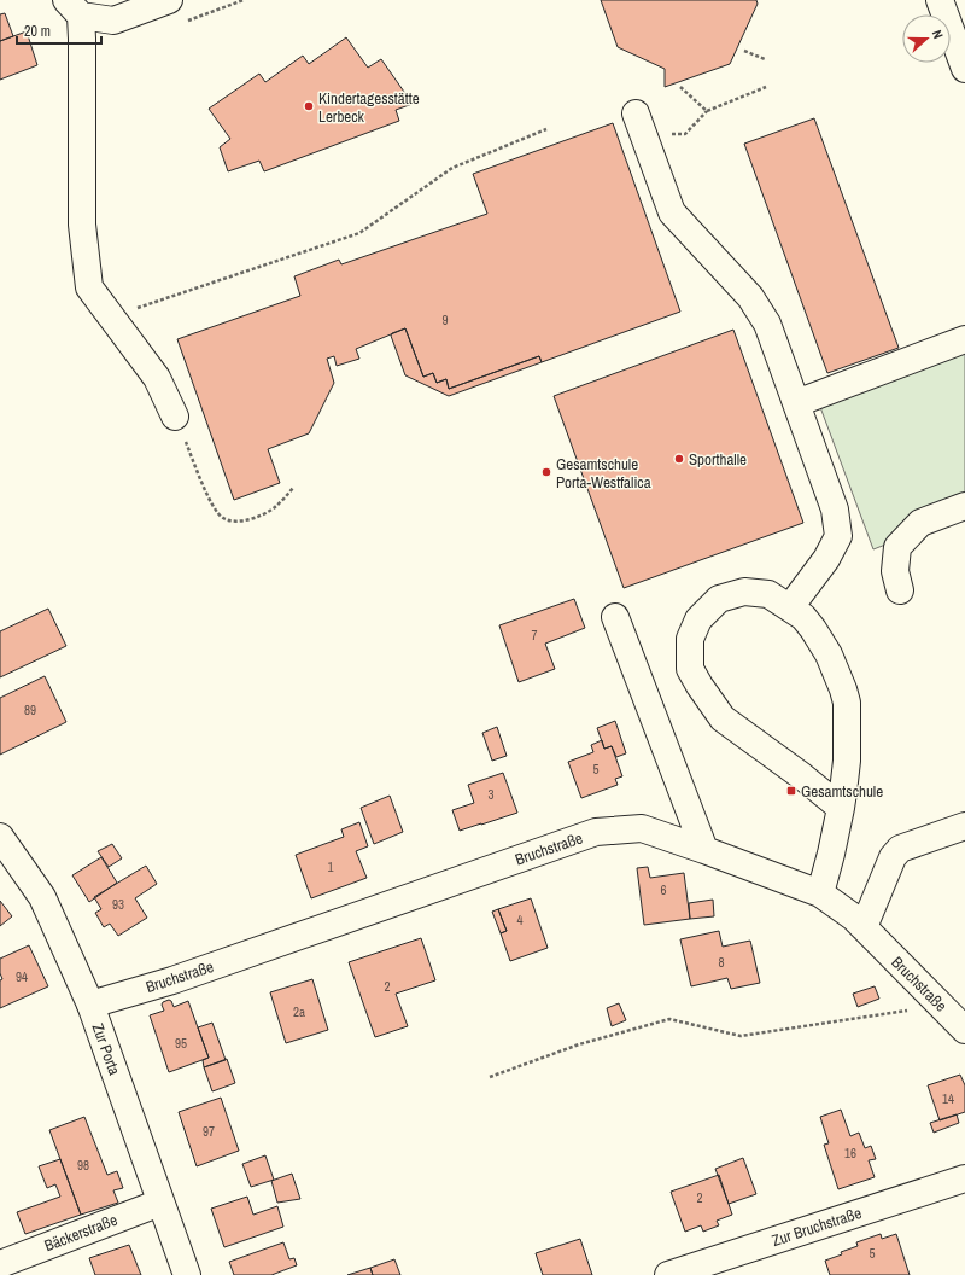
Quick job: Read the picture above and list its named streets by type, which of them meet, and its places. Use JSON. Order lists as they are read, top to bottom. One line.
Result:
{"streets":{"street":["Bruchstraße","Zur Porta","Zur Bruchstraße","Bäckerstraße"]},"crossings":[["Bruchstraße","Zur Porta"],["Zur Porta","Bäckerstraße"]],"places":{"other":["Kindertagesstätte Lerbeck","Sporthalle","Gesamtschule Porta-Westfalica"],"transit":["Gesamtschule"]},"house_numbers":["9","7","89","5","3","1","6","93","4","8","94","2","2a","95","14","97","16","98","2","5"],"scale_bar":"20 m","north":"right"}
